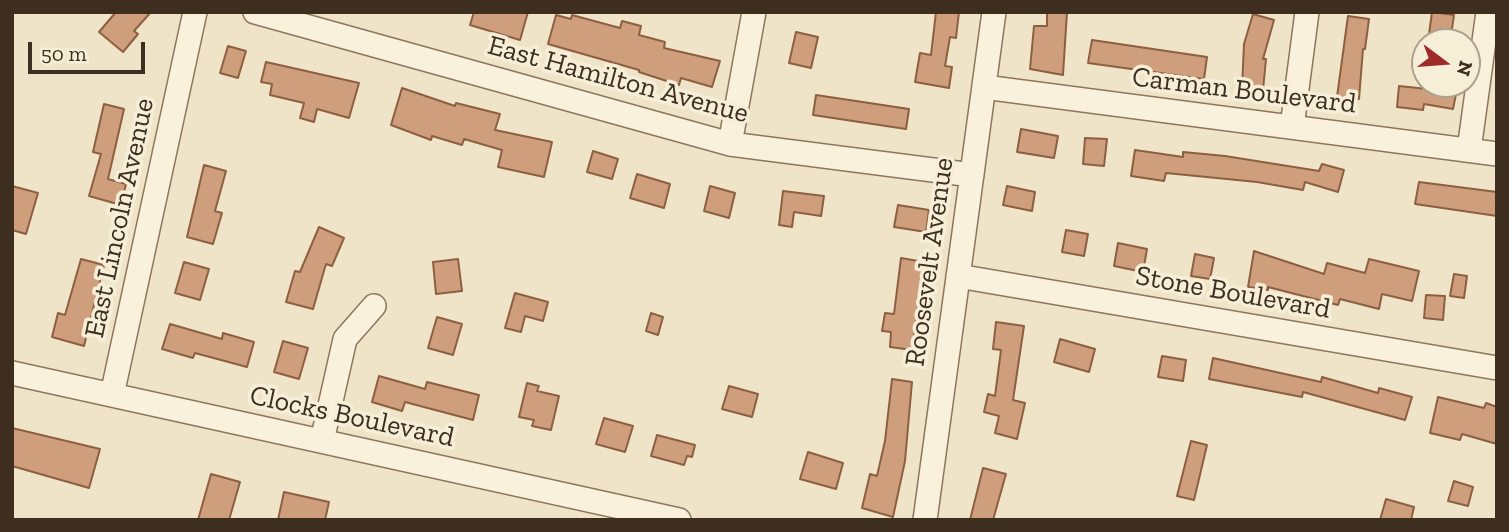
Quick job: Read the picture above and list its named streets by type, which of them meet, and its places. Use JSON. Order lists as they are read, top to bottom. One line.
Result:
{"streets":{"street":["East Hamilton Avenue","Carman Boulevard","East Lincoln Avenue","Roosevelt Avenue","Stone Boulevard","Clocks Boulevard"]},"crossings":[["East Hamilton Avenue","Roosevelt Avenue"],["Carman Boulevard","Roosevelt Avenue"],["East Lincoln Avenue","Clocks Boulevard"],["Roosevelt Avenue","Stone Boulevard"]],"scale_bar":"50 m","north":"right"}
